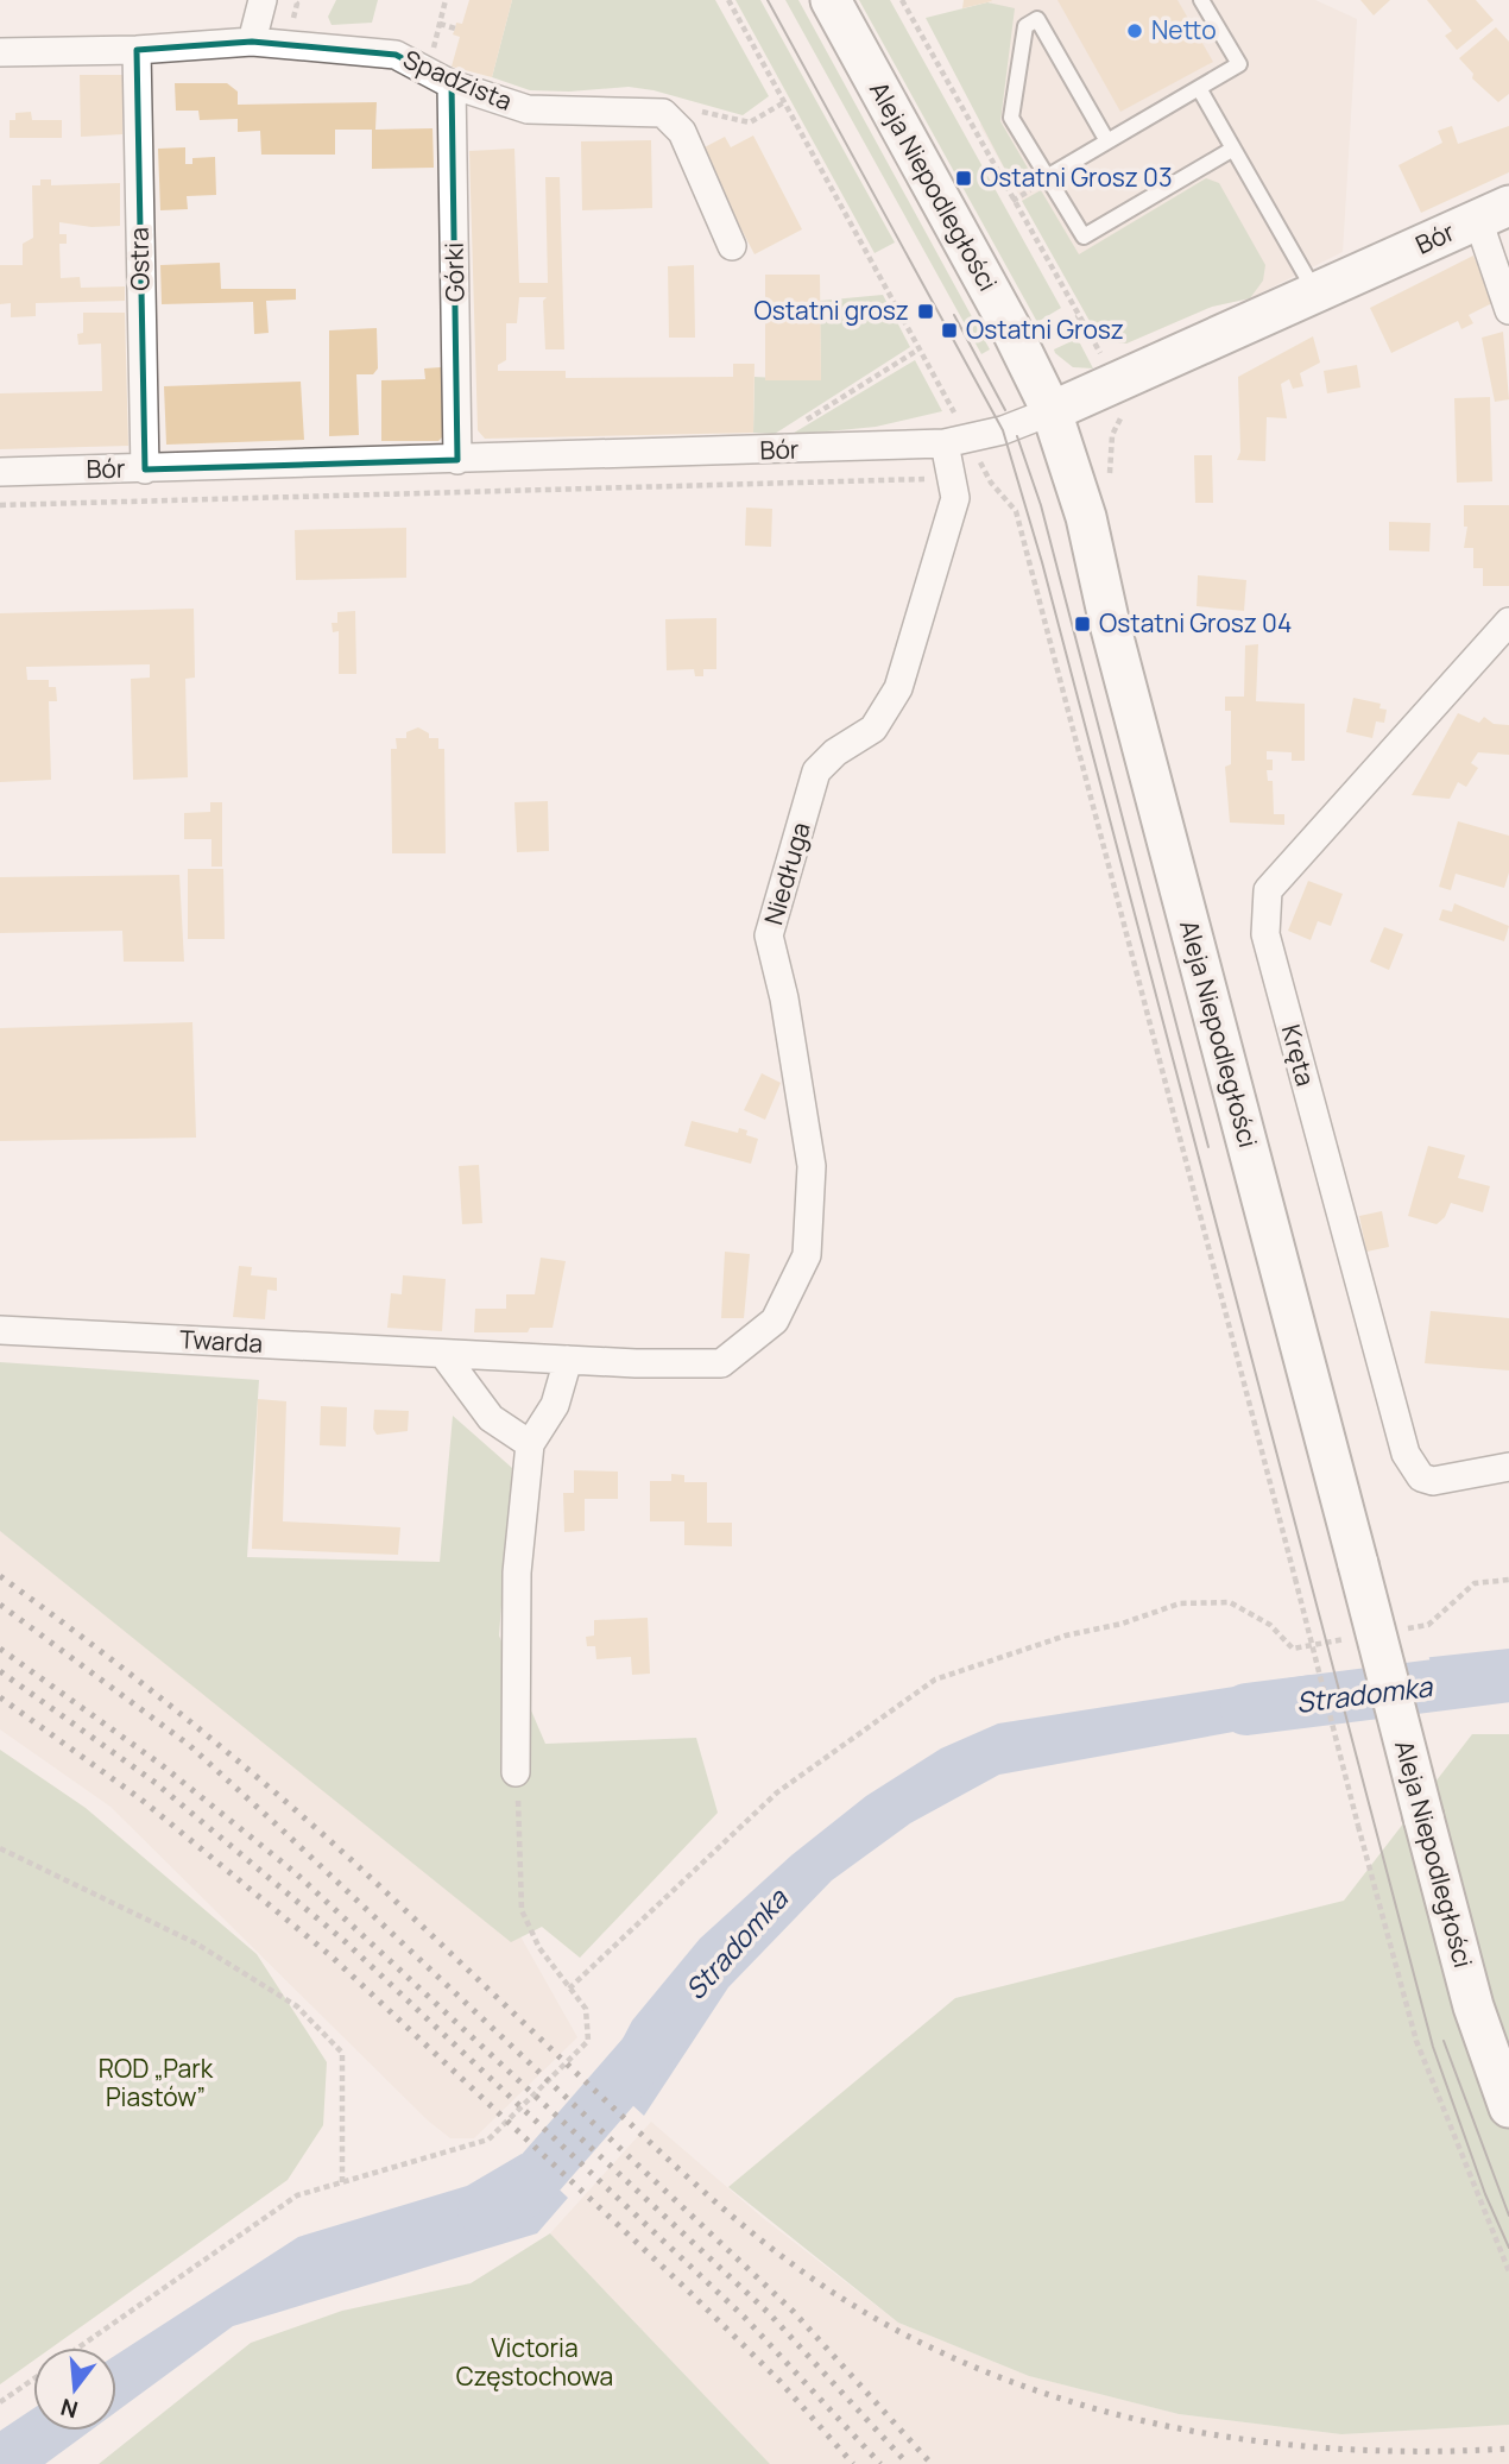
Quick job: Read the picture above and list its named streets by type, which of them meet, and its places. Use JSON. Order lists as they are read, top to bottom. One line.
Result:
{"streets":{"street":["Spadzista","Aleja Niepodległości","Bór","Ostra","Górki","Niedługa","Kręta","Twarda"]},"crossings":[["Spadzista","Ostra"],["Spadzista","Górki"],["Aleja Niepodległości","Bór"],["Bór","Ostra"],["Bór","Górki"],["Bór","Niedługa"],["Niedługa","Twarda"]],"water":["Stradomka"],"parks":["ROD „Park Piastów”","Victoria Częstochowa"],"places":{"other":["Netto"],"transit":["Ostatni Grosz 03","Ostatni grosz","Ostatni Grosz","Ostatni Grosz 04"]},"north":"bottom"}
